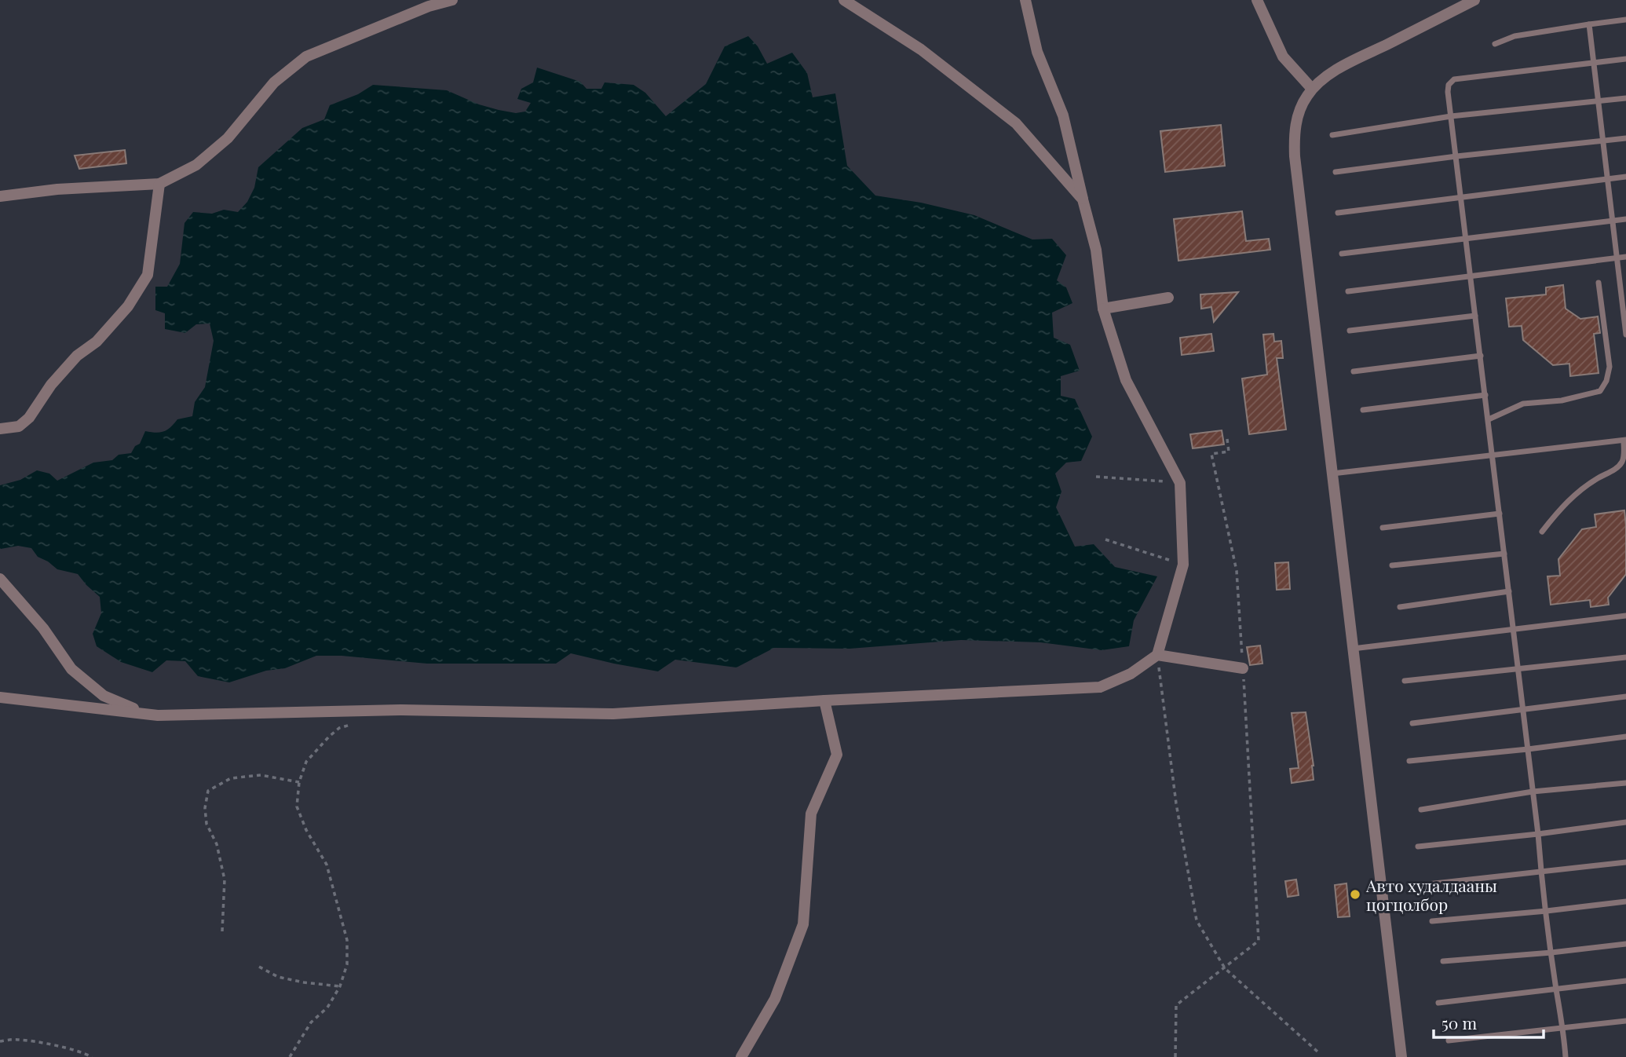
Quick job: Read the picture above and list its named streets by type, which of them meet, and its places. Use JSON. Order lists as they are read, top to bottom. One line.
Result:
{"places":["Авто худалдааны цогцолбор"],"scale_bar":"50 m"}
